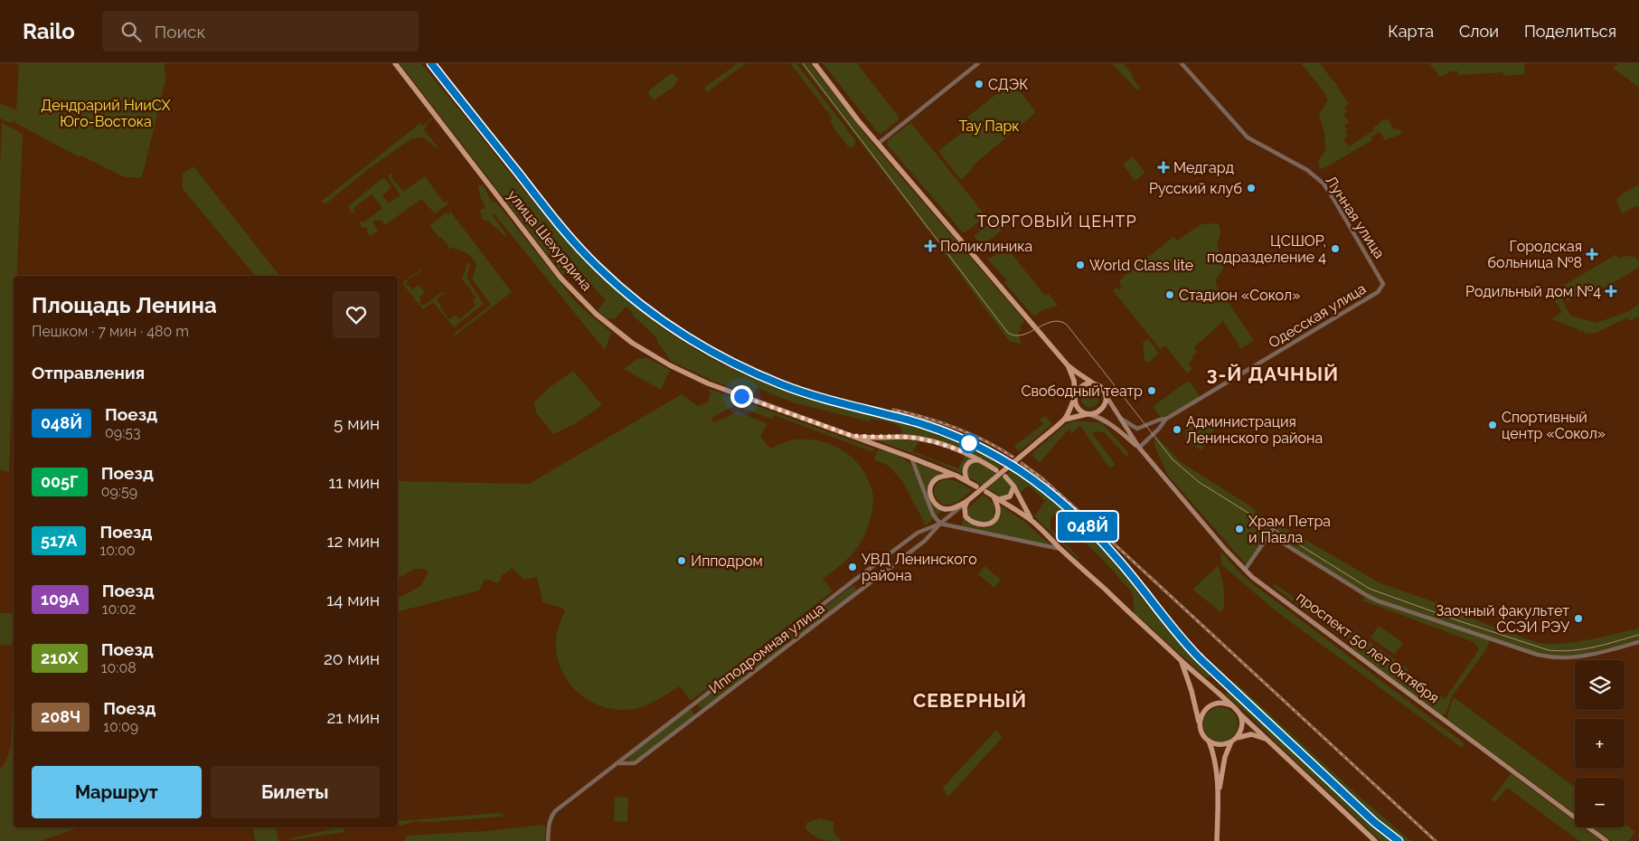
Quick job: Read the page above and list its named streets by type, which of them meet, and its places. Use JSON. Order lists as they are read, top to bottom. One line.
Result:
{"streets":{"main road":["улица Шехурдина","проспект 50 лет Октября"],"street":["Лунная улица","Одесская улица","Ипподромная улица"]},"crossings":[["Лунная улица","Одесская улица"]],"districts":["ТОРГОВЫЙ ЦЕНТР","3-Й ДАЧНЫЙ","СЕВЕРНЫЙ"],"parks":["Дендрарий НииСХ Юго-Востока","Тау Парк"],"places":{"other":["СДЭК","Русский клуб","ЦСШОР, подразделение 4","World Class lite","Стадион «Сокол»","Свободный театр","Спортивный центр «Сокол»","Администрация Ленинского района","Храм Петра и Павла","Ипподром","УВД Ленинского района","Заочный факультет ССЭИ РЭУ"],"health":["Медгард","Поликлиника","Городская больница №8","Родильный дом №4"]},"page":{"header":"Railo","search":"Поиск","nav":["Карта","Слои","Поделиться"],"on_map":"048Й","heading":[["Площадь Ленина","Пешком · 7 мин · 480 m"],"Отправления"],"list":[{"mark":"048Й","name":"Поезд","note":"09:53","value":"5 мин"},{"mark":"005Г","name":"Поезд","note":"09:59","value":"11 мин"},{"mark":"517А","name":"Поезд","note":"10:00","value":"12 мин"},{"mark":"109А","name":"Поезд","note":"10:02","value":"14 мин"},{"mark":"210Х","name":"Поезд","note":"10:08","value":"20 мин"},{"mark":"208Ч","name":"Поезд","note":"10:09","value":"21 мин"}],"map_buttons":["+","−"],"buttons":["Маршрут","Билеты"]}}
